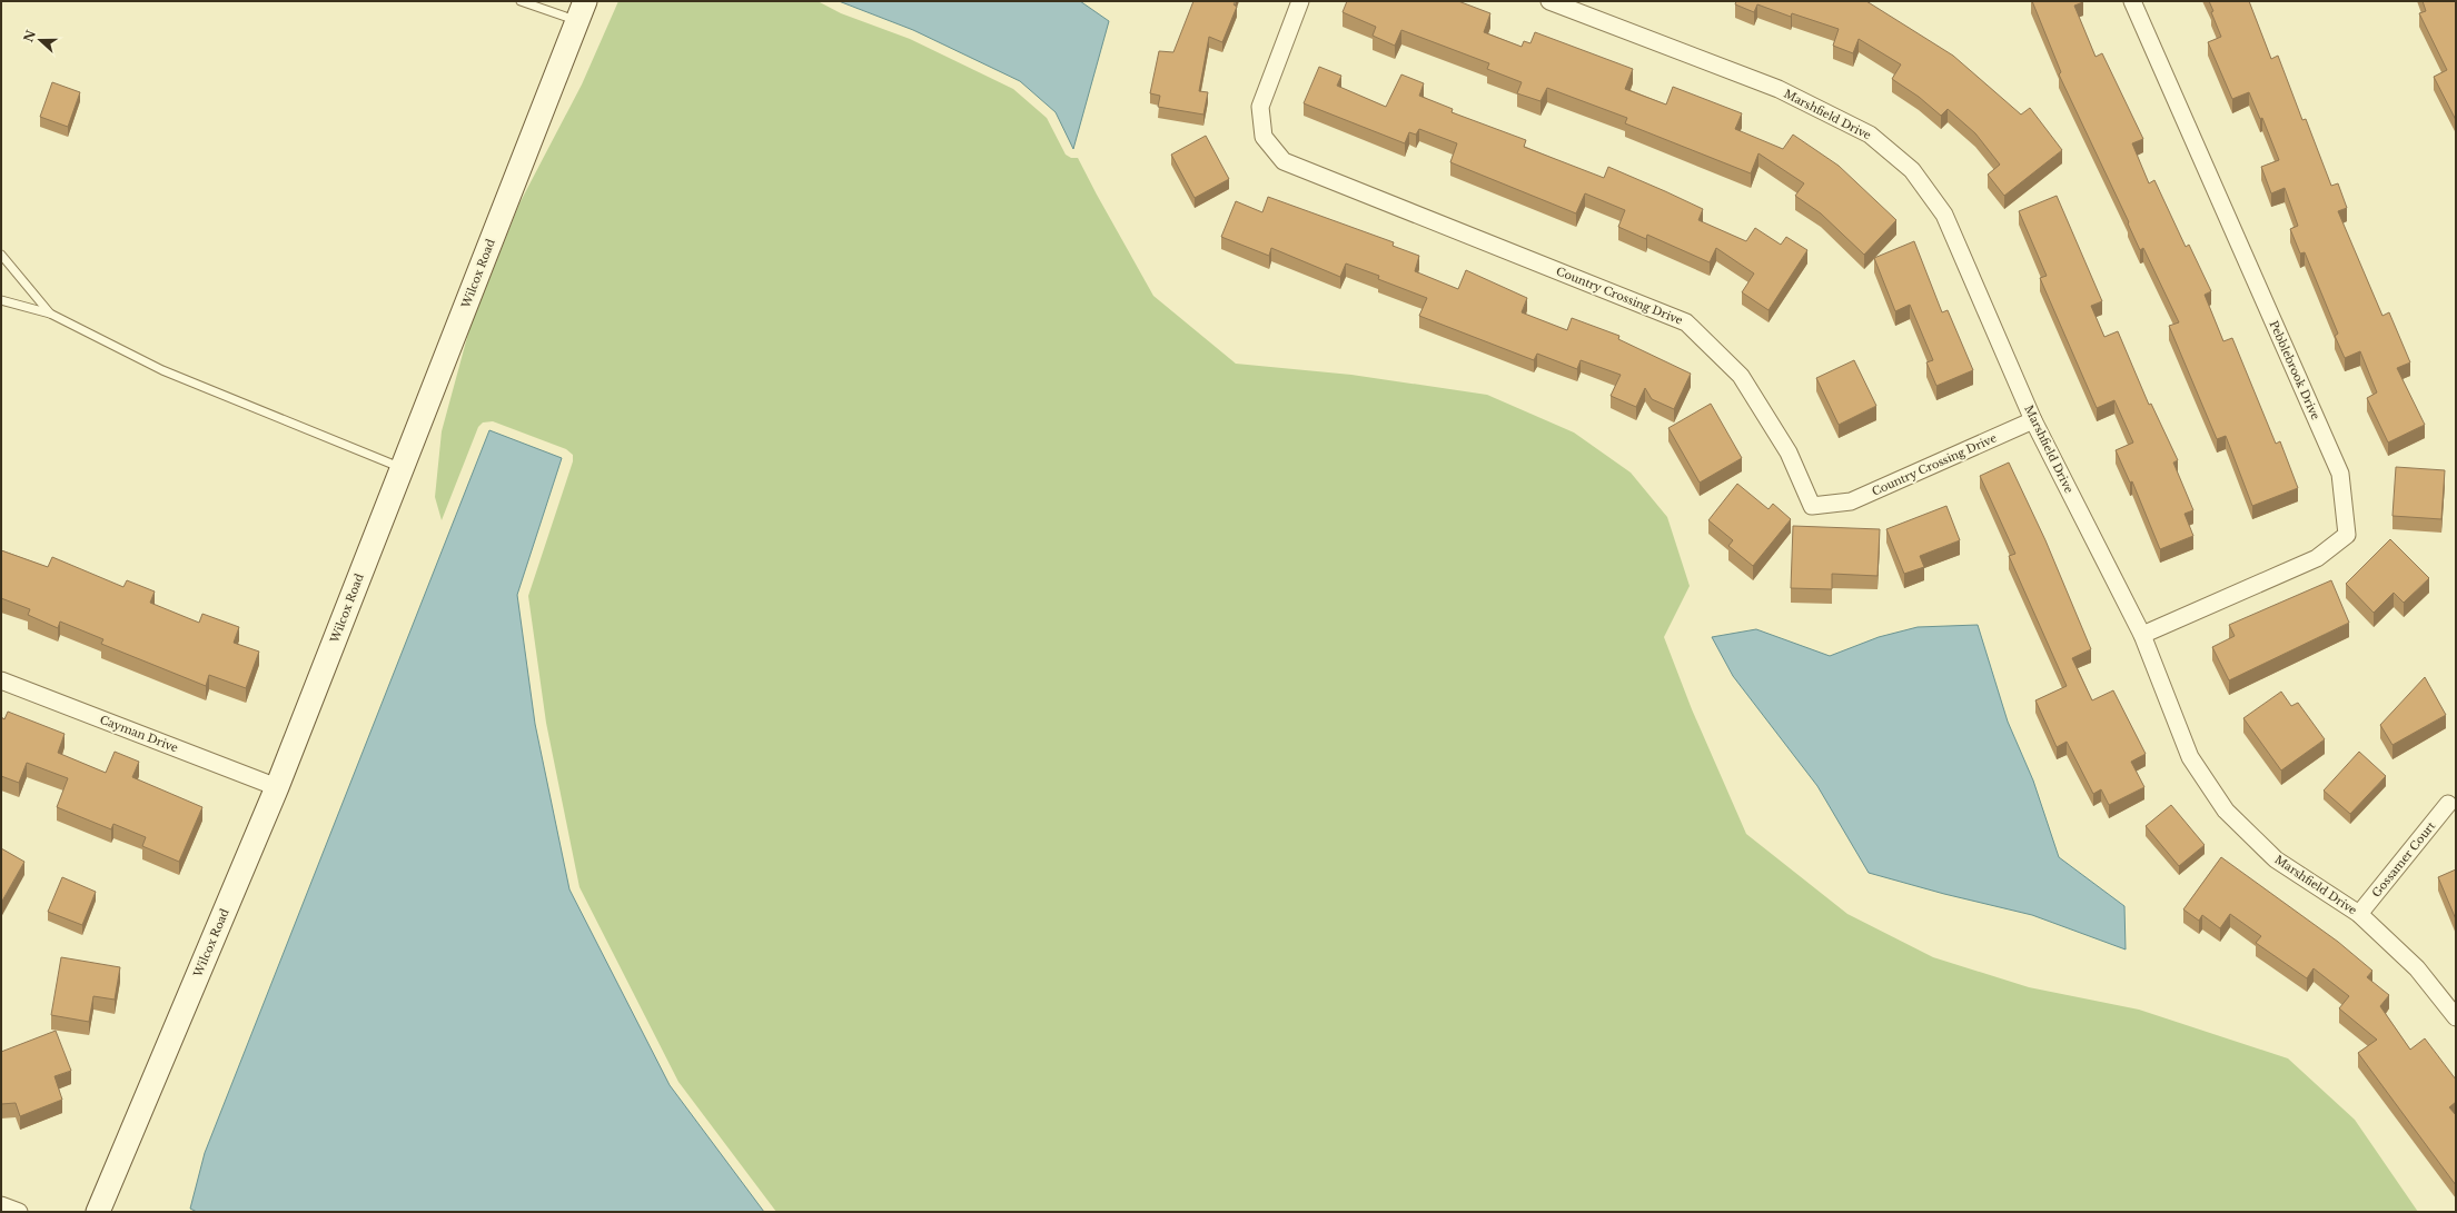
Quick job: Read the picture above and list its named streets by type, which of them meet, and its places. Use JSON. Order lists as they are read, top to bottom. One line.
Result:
{"streets":{"street":["Marshfield Drive","Wilcox Road","Country Crossing Drive","Pebblebrook Drive","Cayman Drive","Gossamer Court"]},"crossings":[["Marshfield Drive","Country Crossing Drive"],["Marshfield Drive","Pebblebrook Drive"],["Marshfield Drive","Gossamer Court"],["Wilcox Road","Cayman Drive"]],"north":"left"}
